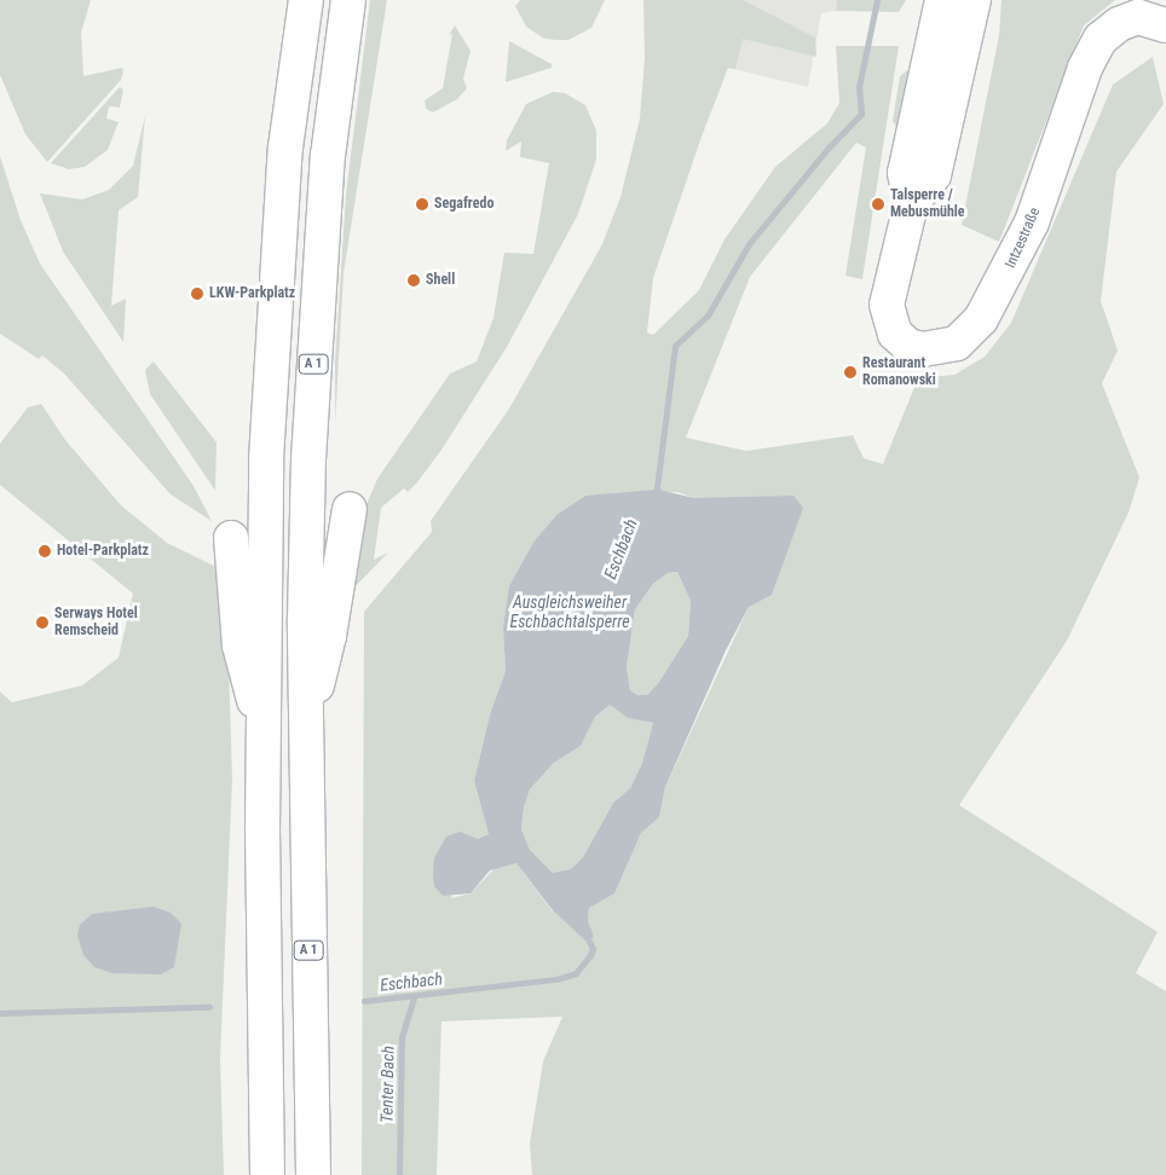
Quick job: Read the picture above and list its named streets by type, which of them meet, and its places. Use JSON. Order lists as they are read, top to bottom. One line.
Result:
{"streets":{"main road":["Intzestraße","A 1"]},"water":["Eschbach","Ausgleichsweiher Eschbachtalsperre","Tenter Bach"],"places":["Segafredo","Talsperre / Mebusmühle","Shell","LKW-Parkplatz","Restaurant Romanowski","Hotel-Parkplatz","Serways Hotel Remscheid"]}
